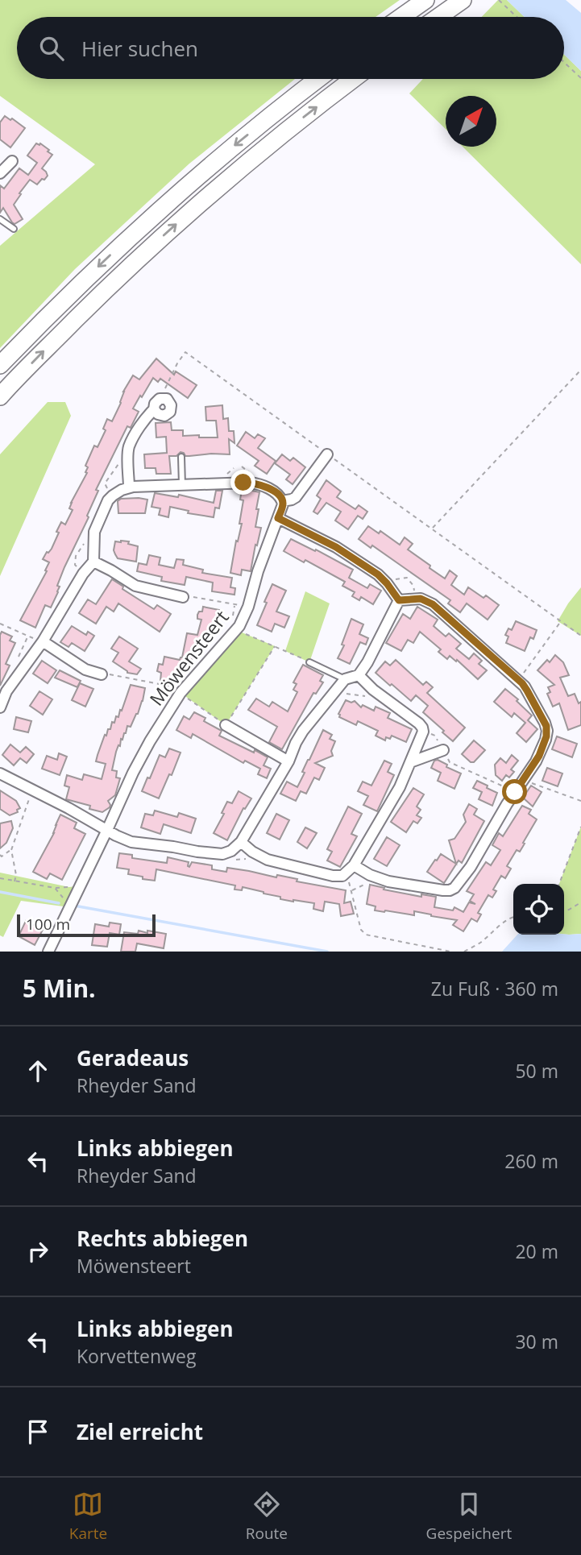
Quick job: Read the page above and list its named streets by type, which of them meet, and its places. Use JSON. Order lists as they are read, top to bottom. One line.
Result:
{"streets":{"street":["Möwensteert"]},"scale_bar":"100 m","north":"top right","page":{"search":"Hier suchen","scale":"100 m","heading":["5 Min.","Zu Fuß · 360 m"],"list":[["Geradeaus","Rheyder Sand","50 m"],["Links abbiegen","Rheyder Sand","260 m"],["Rechts abbiegen","Möwensteert","20 m"],["Links abbiegen","Korvettenweg","30 m"],"Ziel erreicht"],"nav":["Karte","Route","Gespeichert"]}}
